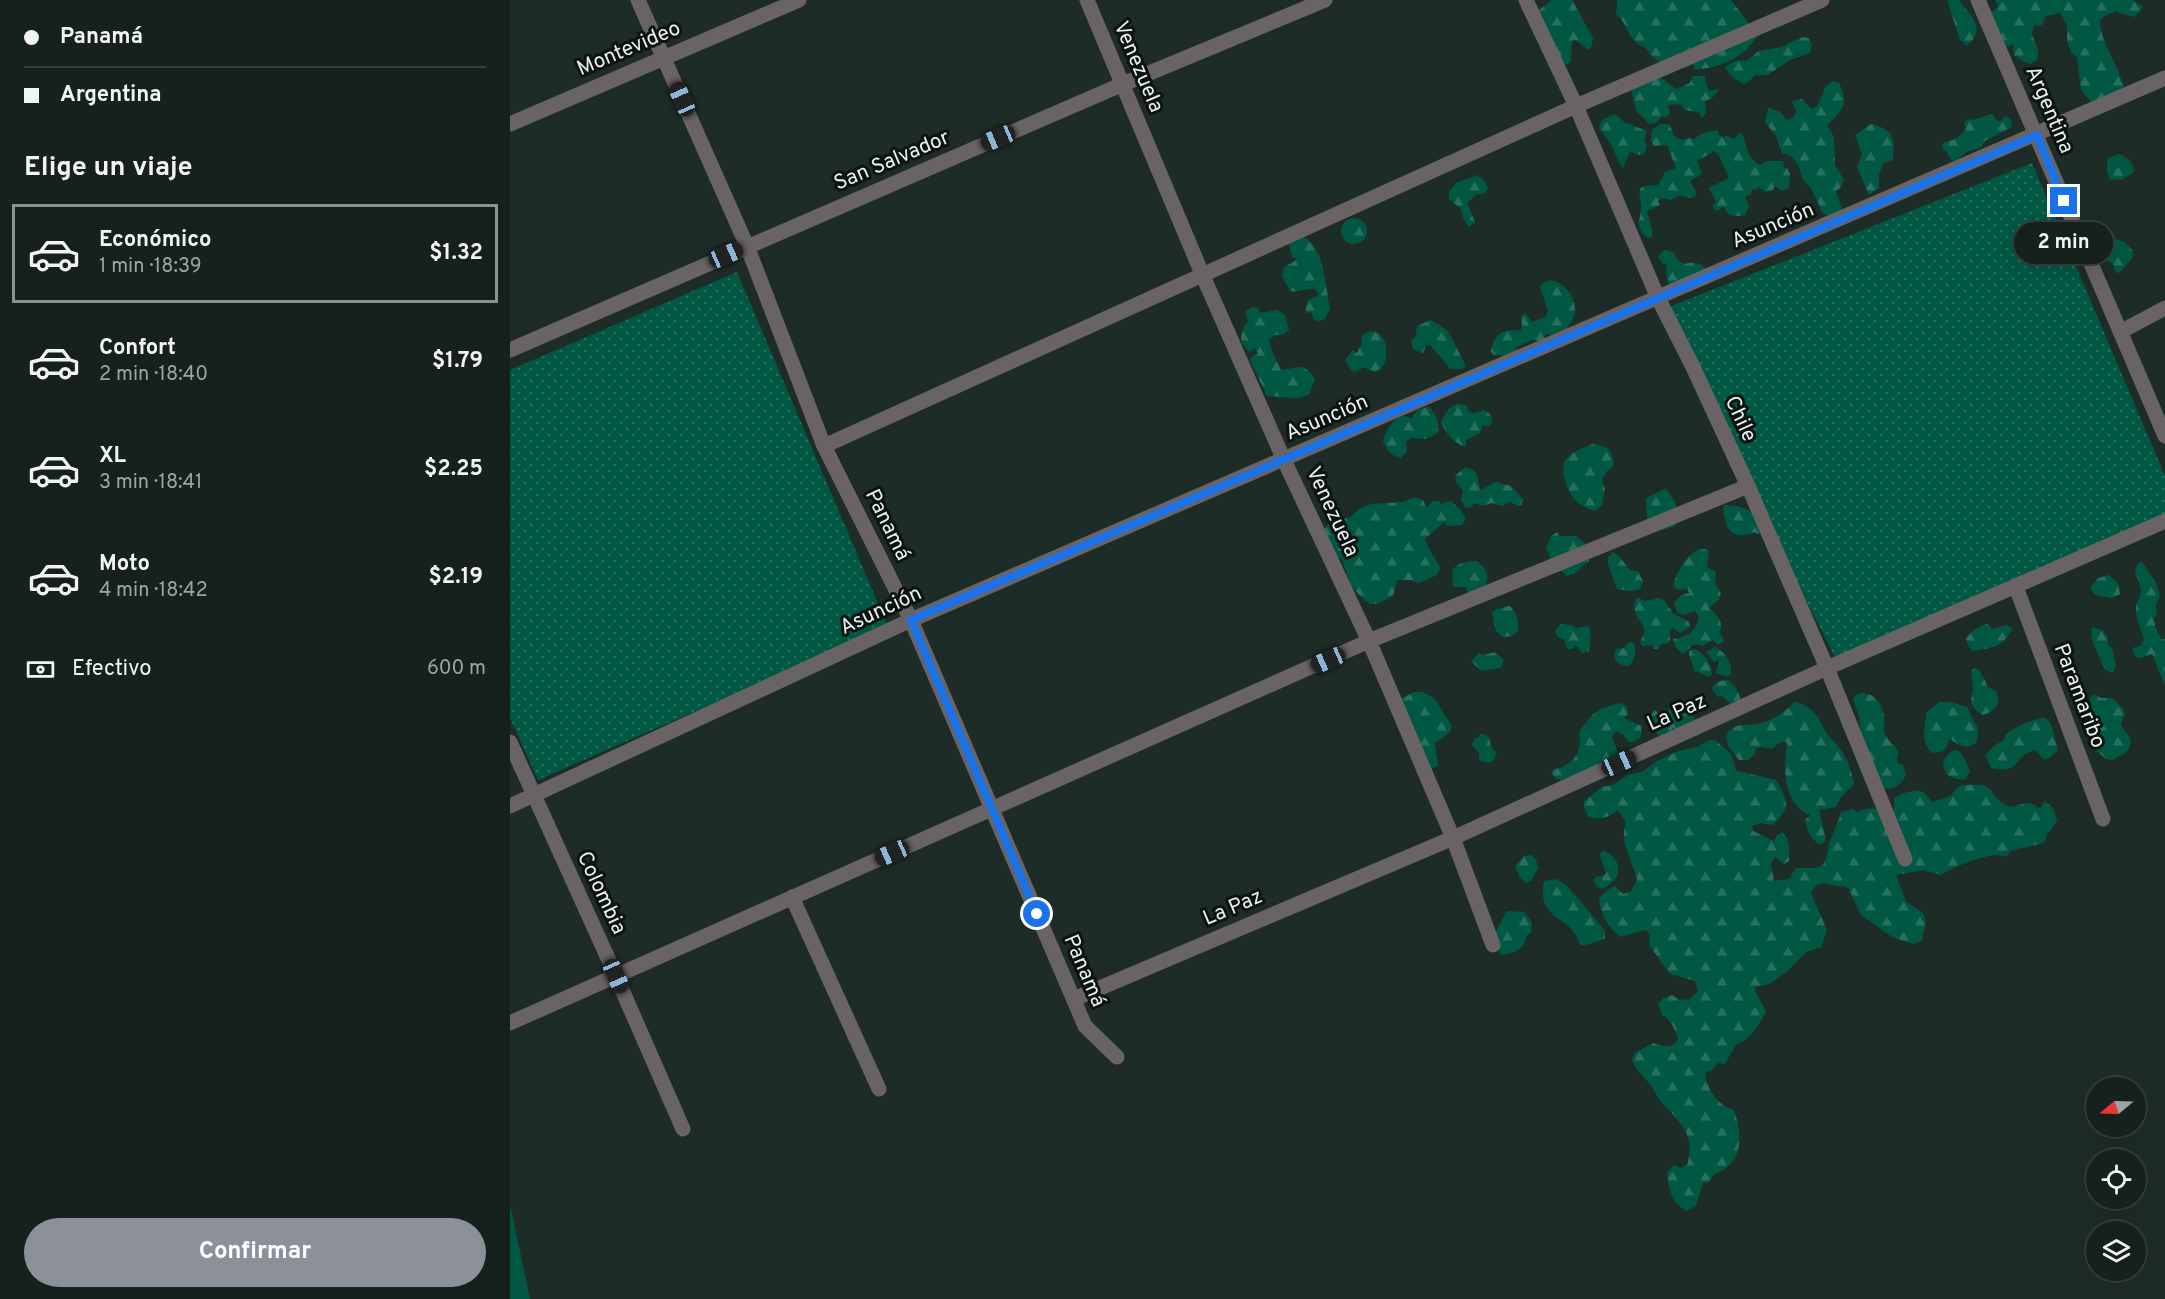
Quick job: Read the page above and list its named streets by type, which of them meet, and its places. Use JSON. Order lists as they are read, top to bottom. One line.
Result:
{"streets":{"street":["Montevideo","Venezuela","Argentina","San Salvador","Asunción","Chile","Panamá","Paramaribo","La Paz","Colombia"]},"crossings":[["Montevideo","Panamá"],["Venezuela","San Salvador"],["Venezuela","Asunción"],["Venezuela","La Paz"],["Argentina","Asunción"],["San Salvador","Panamá"],["Asunción","Chile"],["Asunción","Panamá"],["Asunción","Colombia"],["Chile","La Paz"],["Panamá","La Paz"],["Paramaribo","La Paz"]],"north":"left","page":{"banner":["Panamá","Argentina"],"heading":"Elige un viaje","list":[{"name":"Económico","note":"1 min · 18:39","value":"$1.32"},{"name":"Confort","note":"2 min · 18:40","value":"$1.79"},{"name":"XL","note":"3 min · 18:41","value":"$2.25"},{"name":"Moto","note":"4 min · 18:42","value":"$2.19"}],"bubble":"2 min","pay":["Efectivo","600 m"],"buttons":"Confirmar"}}
